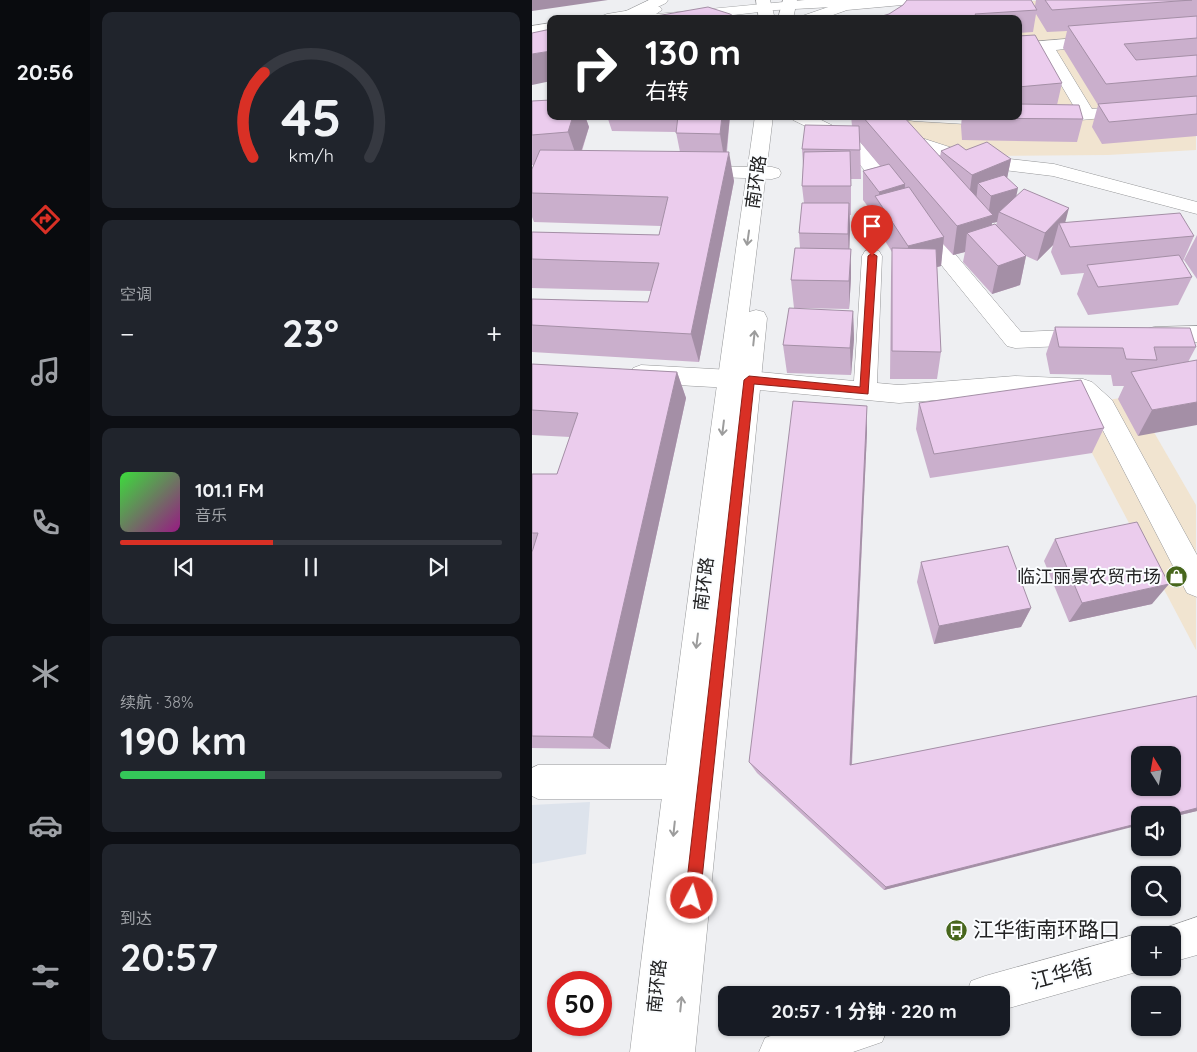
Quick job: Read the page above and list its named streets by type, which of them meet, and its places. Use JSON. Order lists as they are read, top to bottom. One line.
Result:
{"streets":{"street":["南环路","江华街"]},"places":{"shop":["临江丽景农贸市场"],"bus stop":["江华街南环路口"]},"north":"top","page":{"tabs":"20:56","turn":["130 m","右转"],"tile":["空调",["续航 · 38%","190 km"],["到达","20:57"]],"heat":["−","23°","+"],"song":["101.1 FM","音乐"],"map_buttons":["+","−"],"limit":"50","trip":"20:57 · 1 分钟 · 220 m","gauge":["45","km/h"]}}
